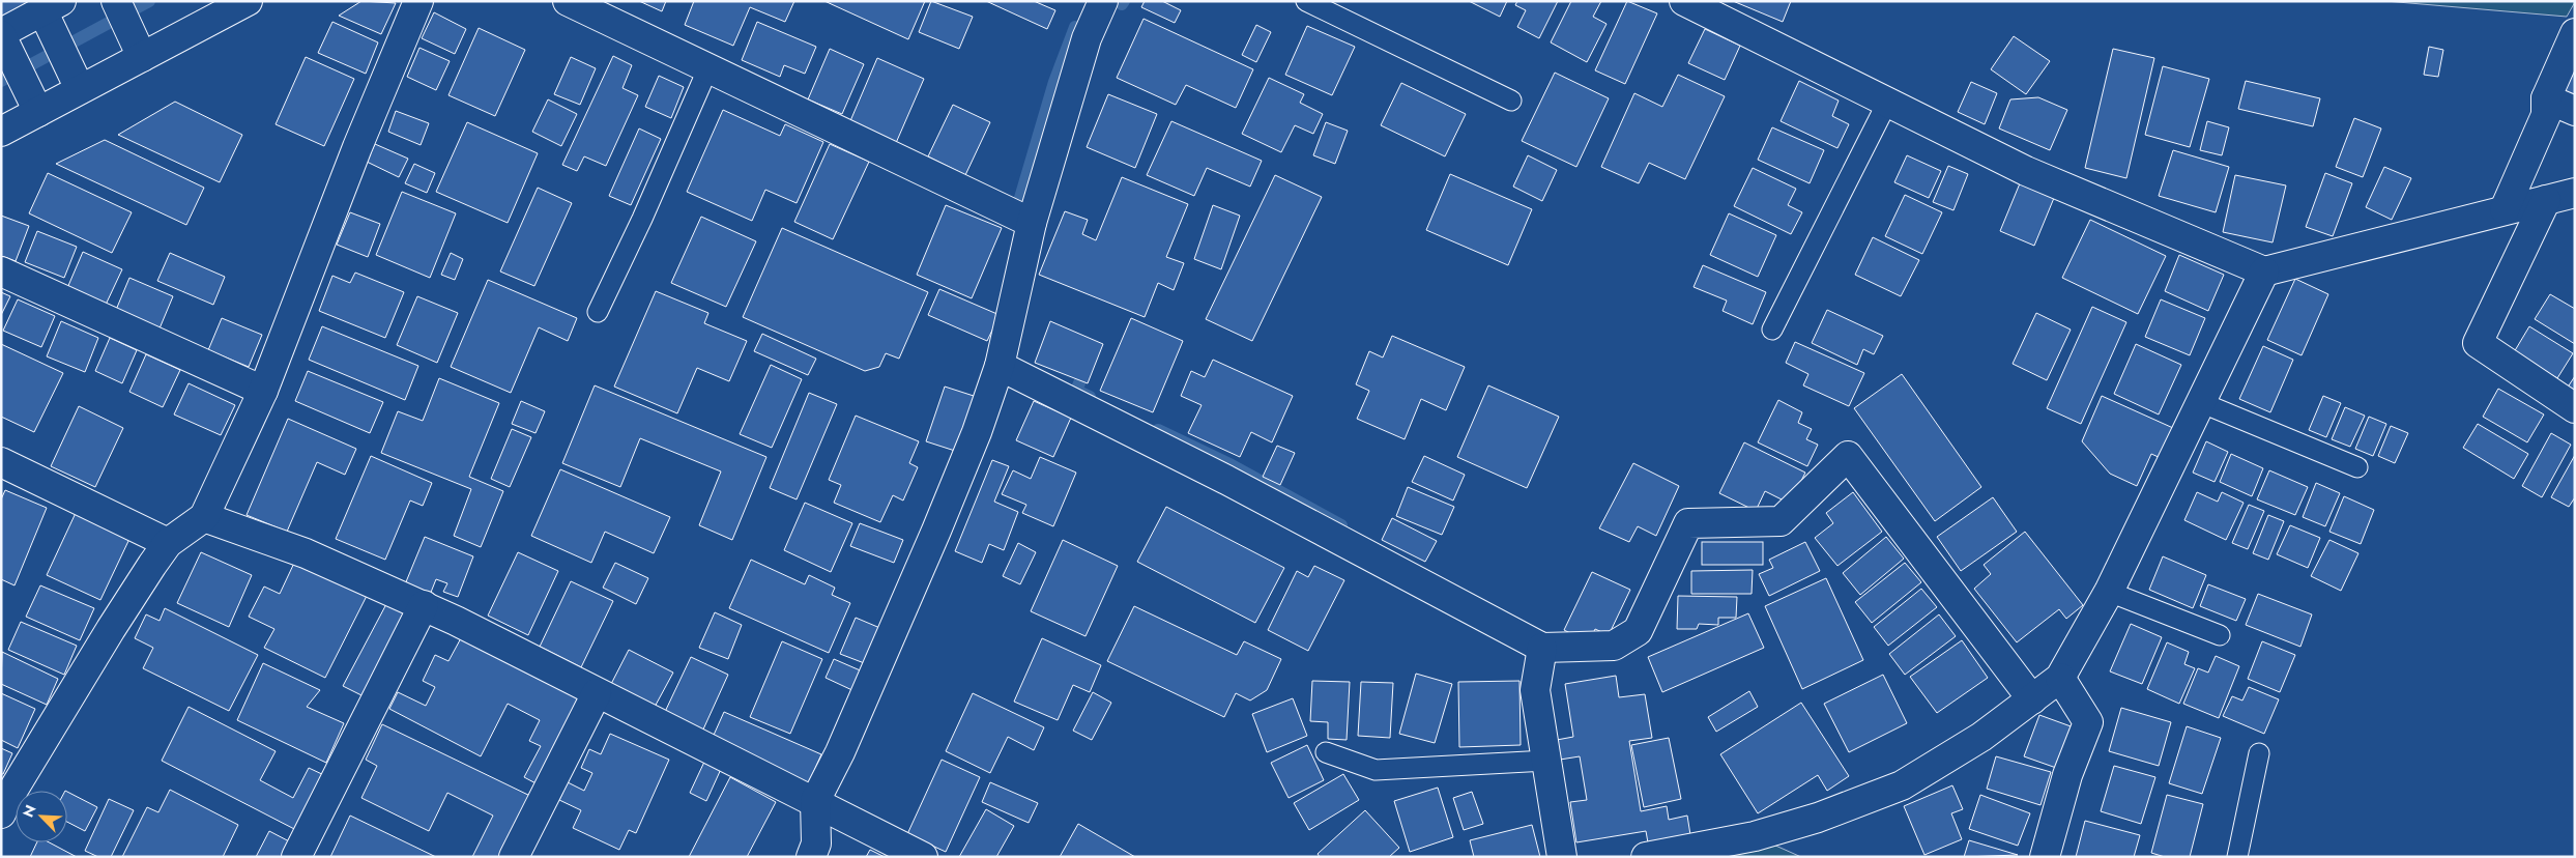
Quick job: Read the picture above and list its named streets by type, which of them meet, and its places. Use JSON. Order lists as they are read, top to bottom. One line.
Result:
{"north":"top left"}
